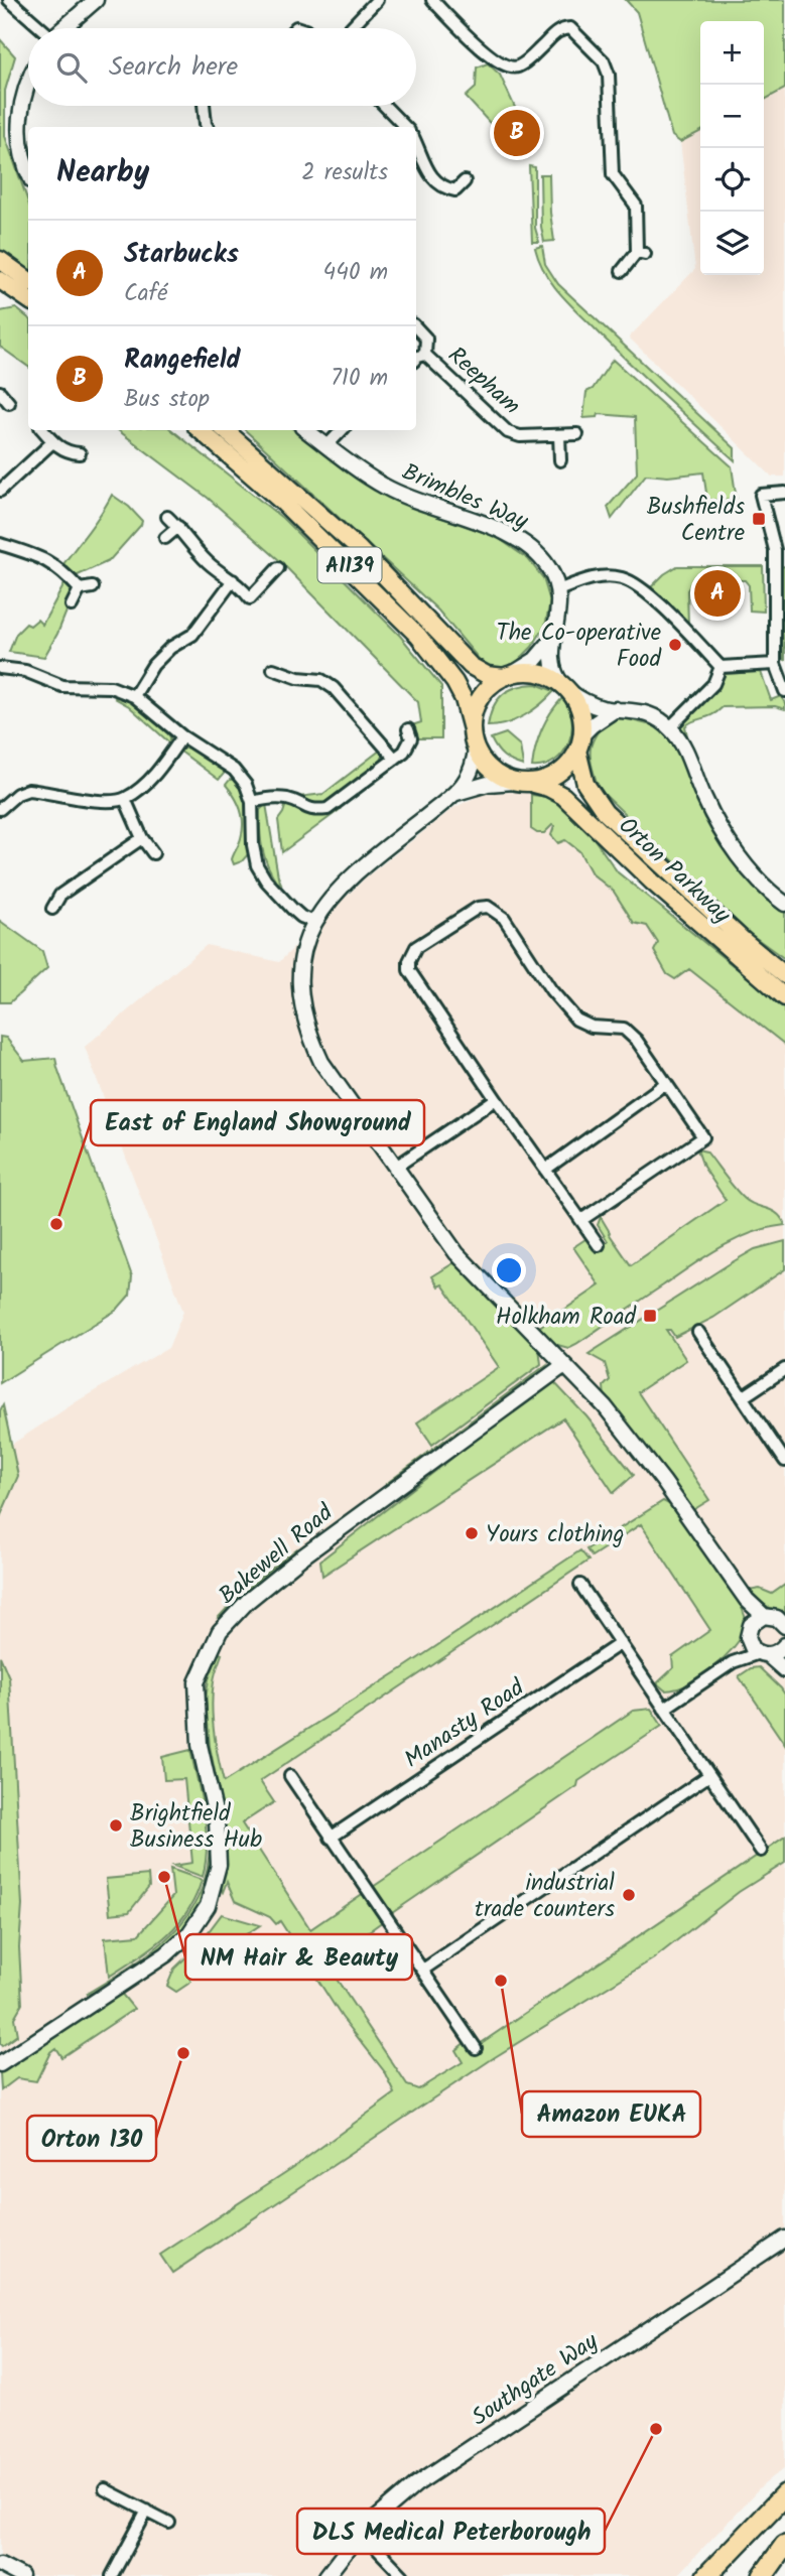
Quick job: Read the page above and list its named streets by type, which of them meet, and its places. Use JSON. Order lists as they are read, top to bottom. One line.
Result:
{"streets":{"main road":["A1139","Orton Parkway"],"street":["Reepham","Brimbles Way","Bakewell Road","Manasty Road","Southgate Way"]},"crossings":[["A1139","Orton Parkway"]],"places":{"transit":["Bushfields Centre","Holkham Road"],"other":["The Co-operative Food","East of England Showground","Yours clothing","Brightfield Business Hub","NM Hair & Beauty","industrial trade counters","Amazon EUKA","Orton 130","DLS Medical Peterborough"]},"page":{"map_buttons":["+","−"],"search":"Search here","pins":["B","A"],"heading":["Nearby","2 results"],"list":[{"mark":"A","name":"Starbucks","note":"Café","value":"440 m"},{"mark":"B","name":"Rangefield","note":"Bus stop","value":"710 m"}]}}
